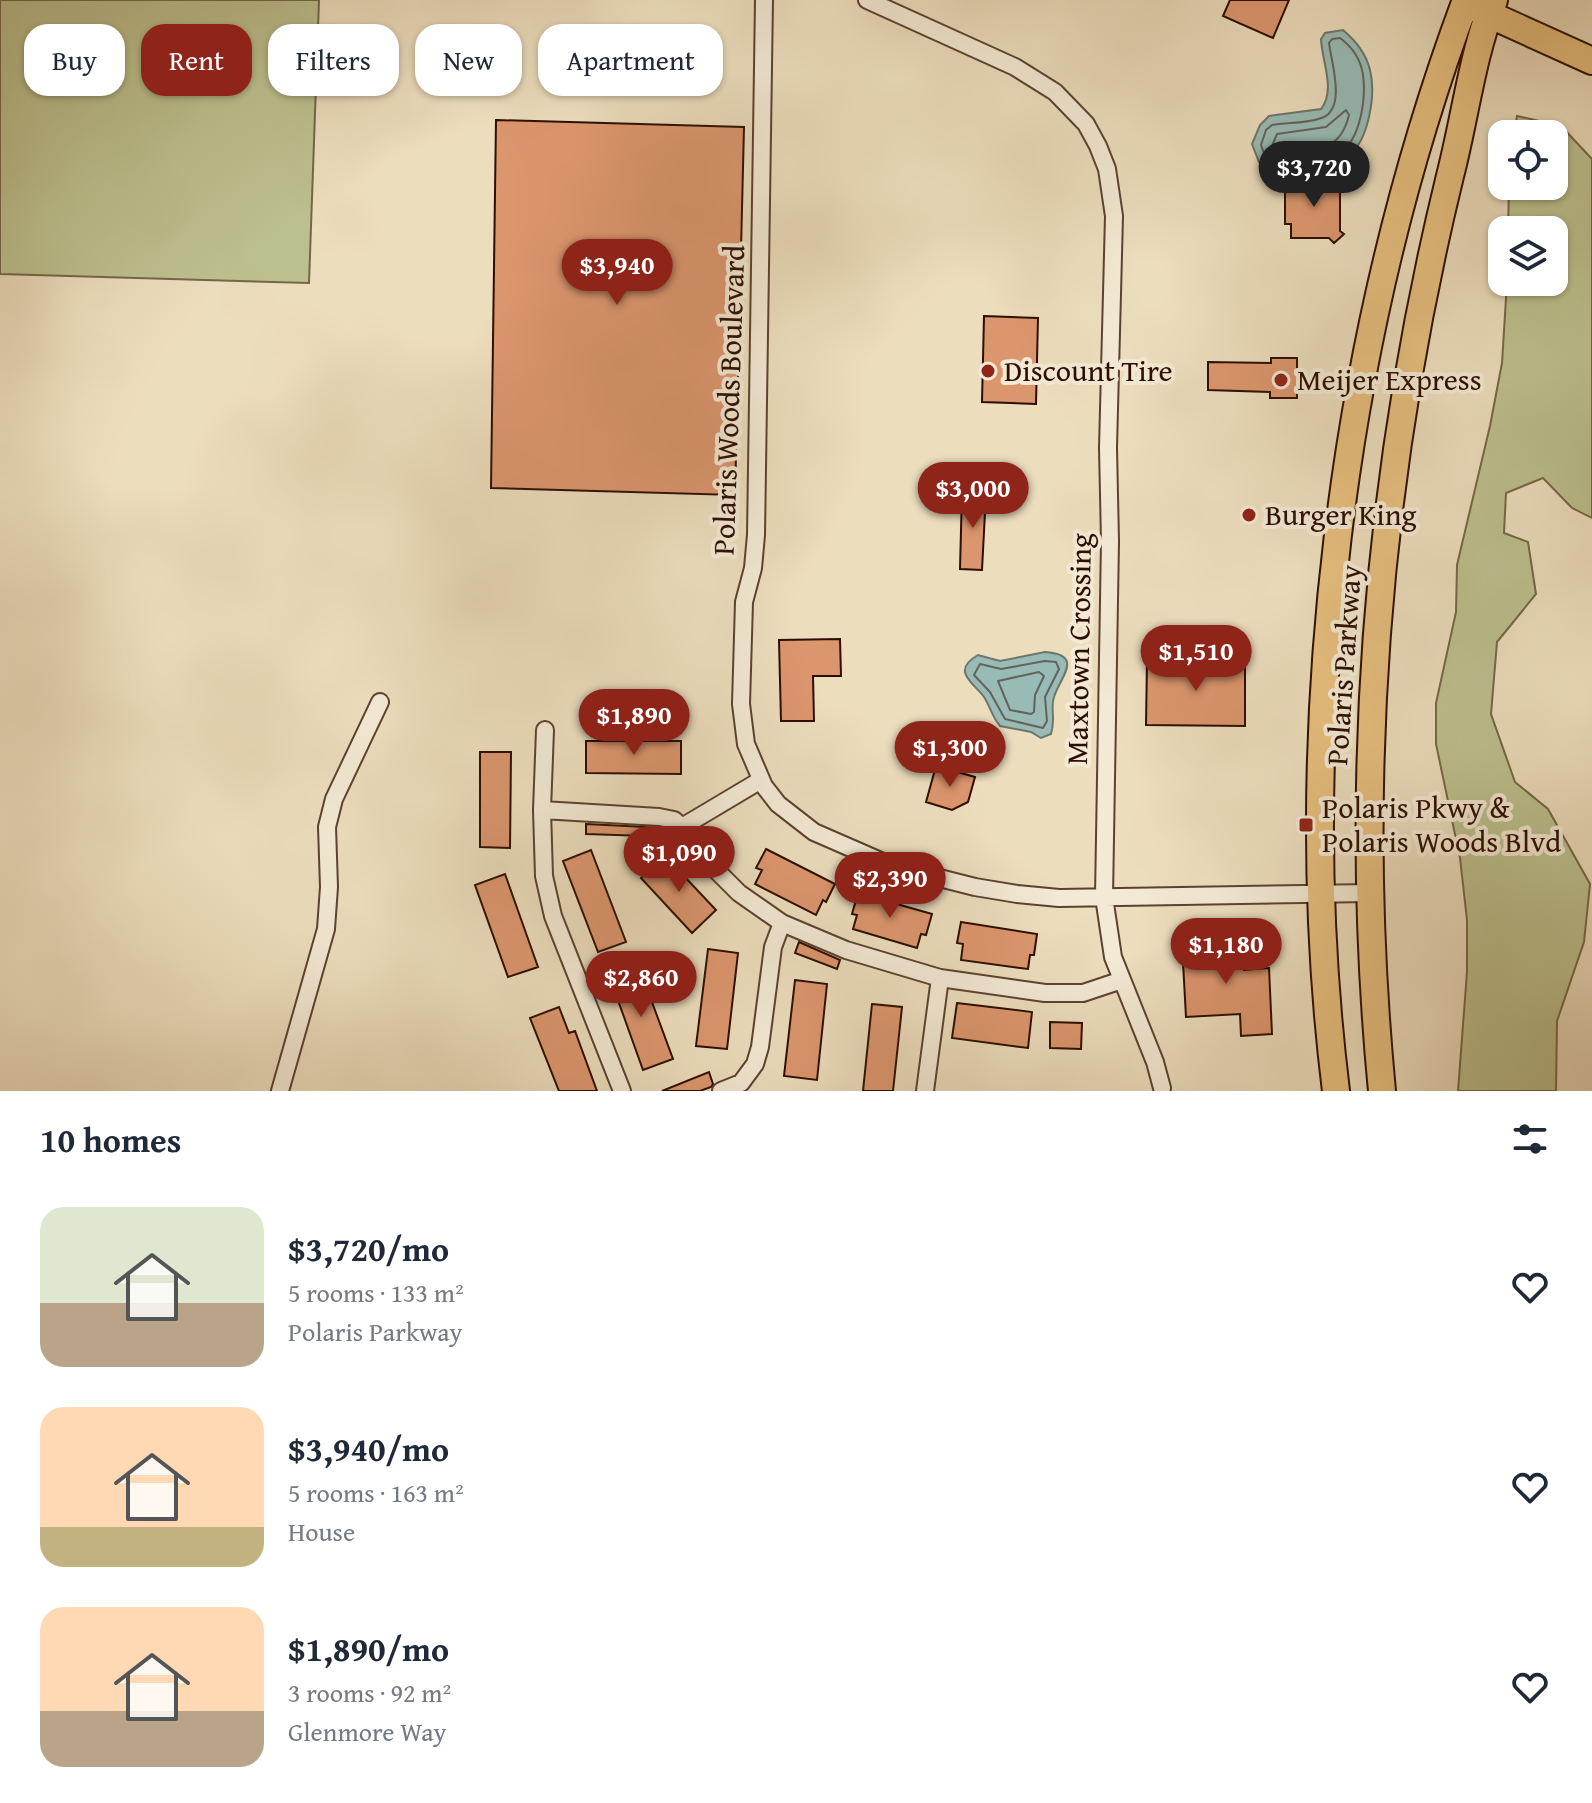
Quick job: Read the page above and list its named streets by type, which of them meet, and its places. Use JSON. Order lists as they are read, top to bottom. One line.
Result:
{"streets":{"main road":["Polaris Parkway"],"street":["Polaris Woods Boulevard","Maxtown Crossing"]},"crossings":[["Polaris Woods Boulevard","Maxtown Crossing"],["Polaris Woods Boulevard","Polaris Parkway"]],"places":{"other":["Discount Tire","Meijer Express","Burger King"],"transit":["Polaris Pkwy & Polaris Woods Blvd"]},"page":{"chip":["Buy","Rent","Filters","New","Apartment"],"price":["$3,720","$3,940","$3,000","$1,510","$1,890","$1,300","$1,090","$2,390","$1,180","$2,860"],"heading":"10 homes","list":[{"name":"$3,720/mo","note":"5 rooms · 133 m² · Polaris Parkway"},{"name":"$3,940/mo","note":"5 rooms · 163 m² · House"},{"name":"$1,890/mo","note":"3 rooms · 92 m² · Glenmore Way"}]}}
